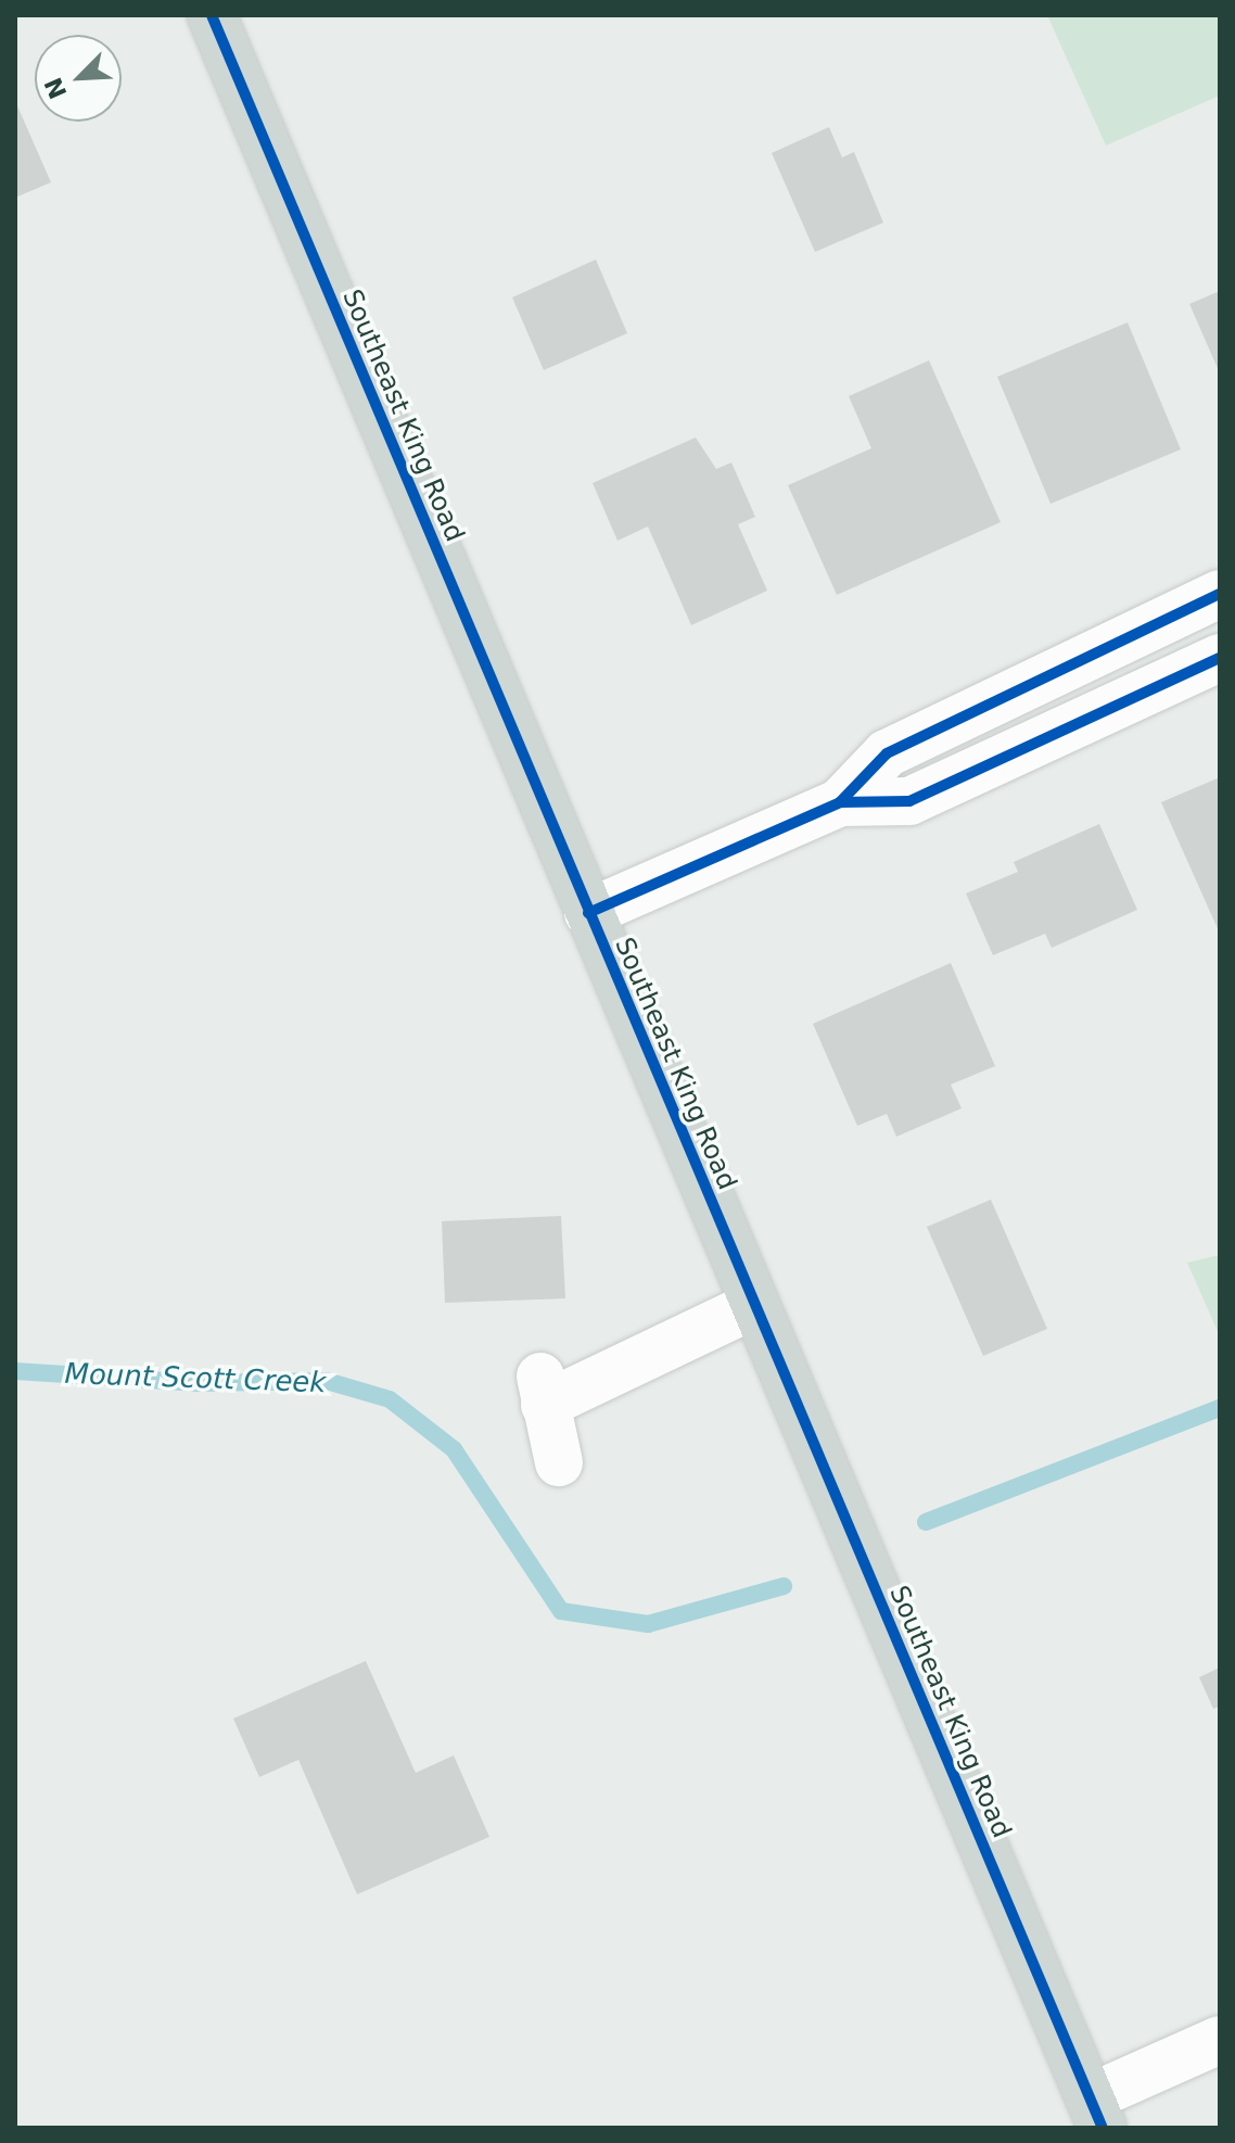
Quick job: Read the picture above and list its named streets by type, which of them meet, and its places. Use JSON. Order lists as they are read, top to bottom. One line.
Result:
{"streets":{"main road":["Southeast King Road"]},"water":["Mount Scott Creek"],"north":"bottom left"}
